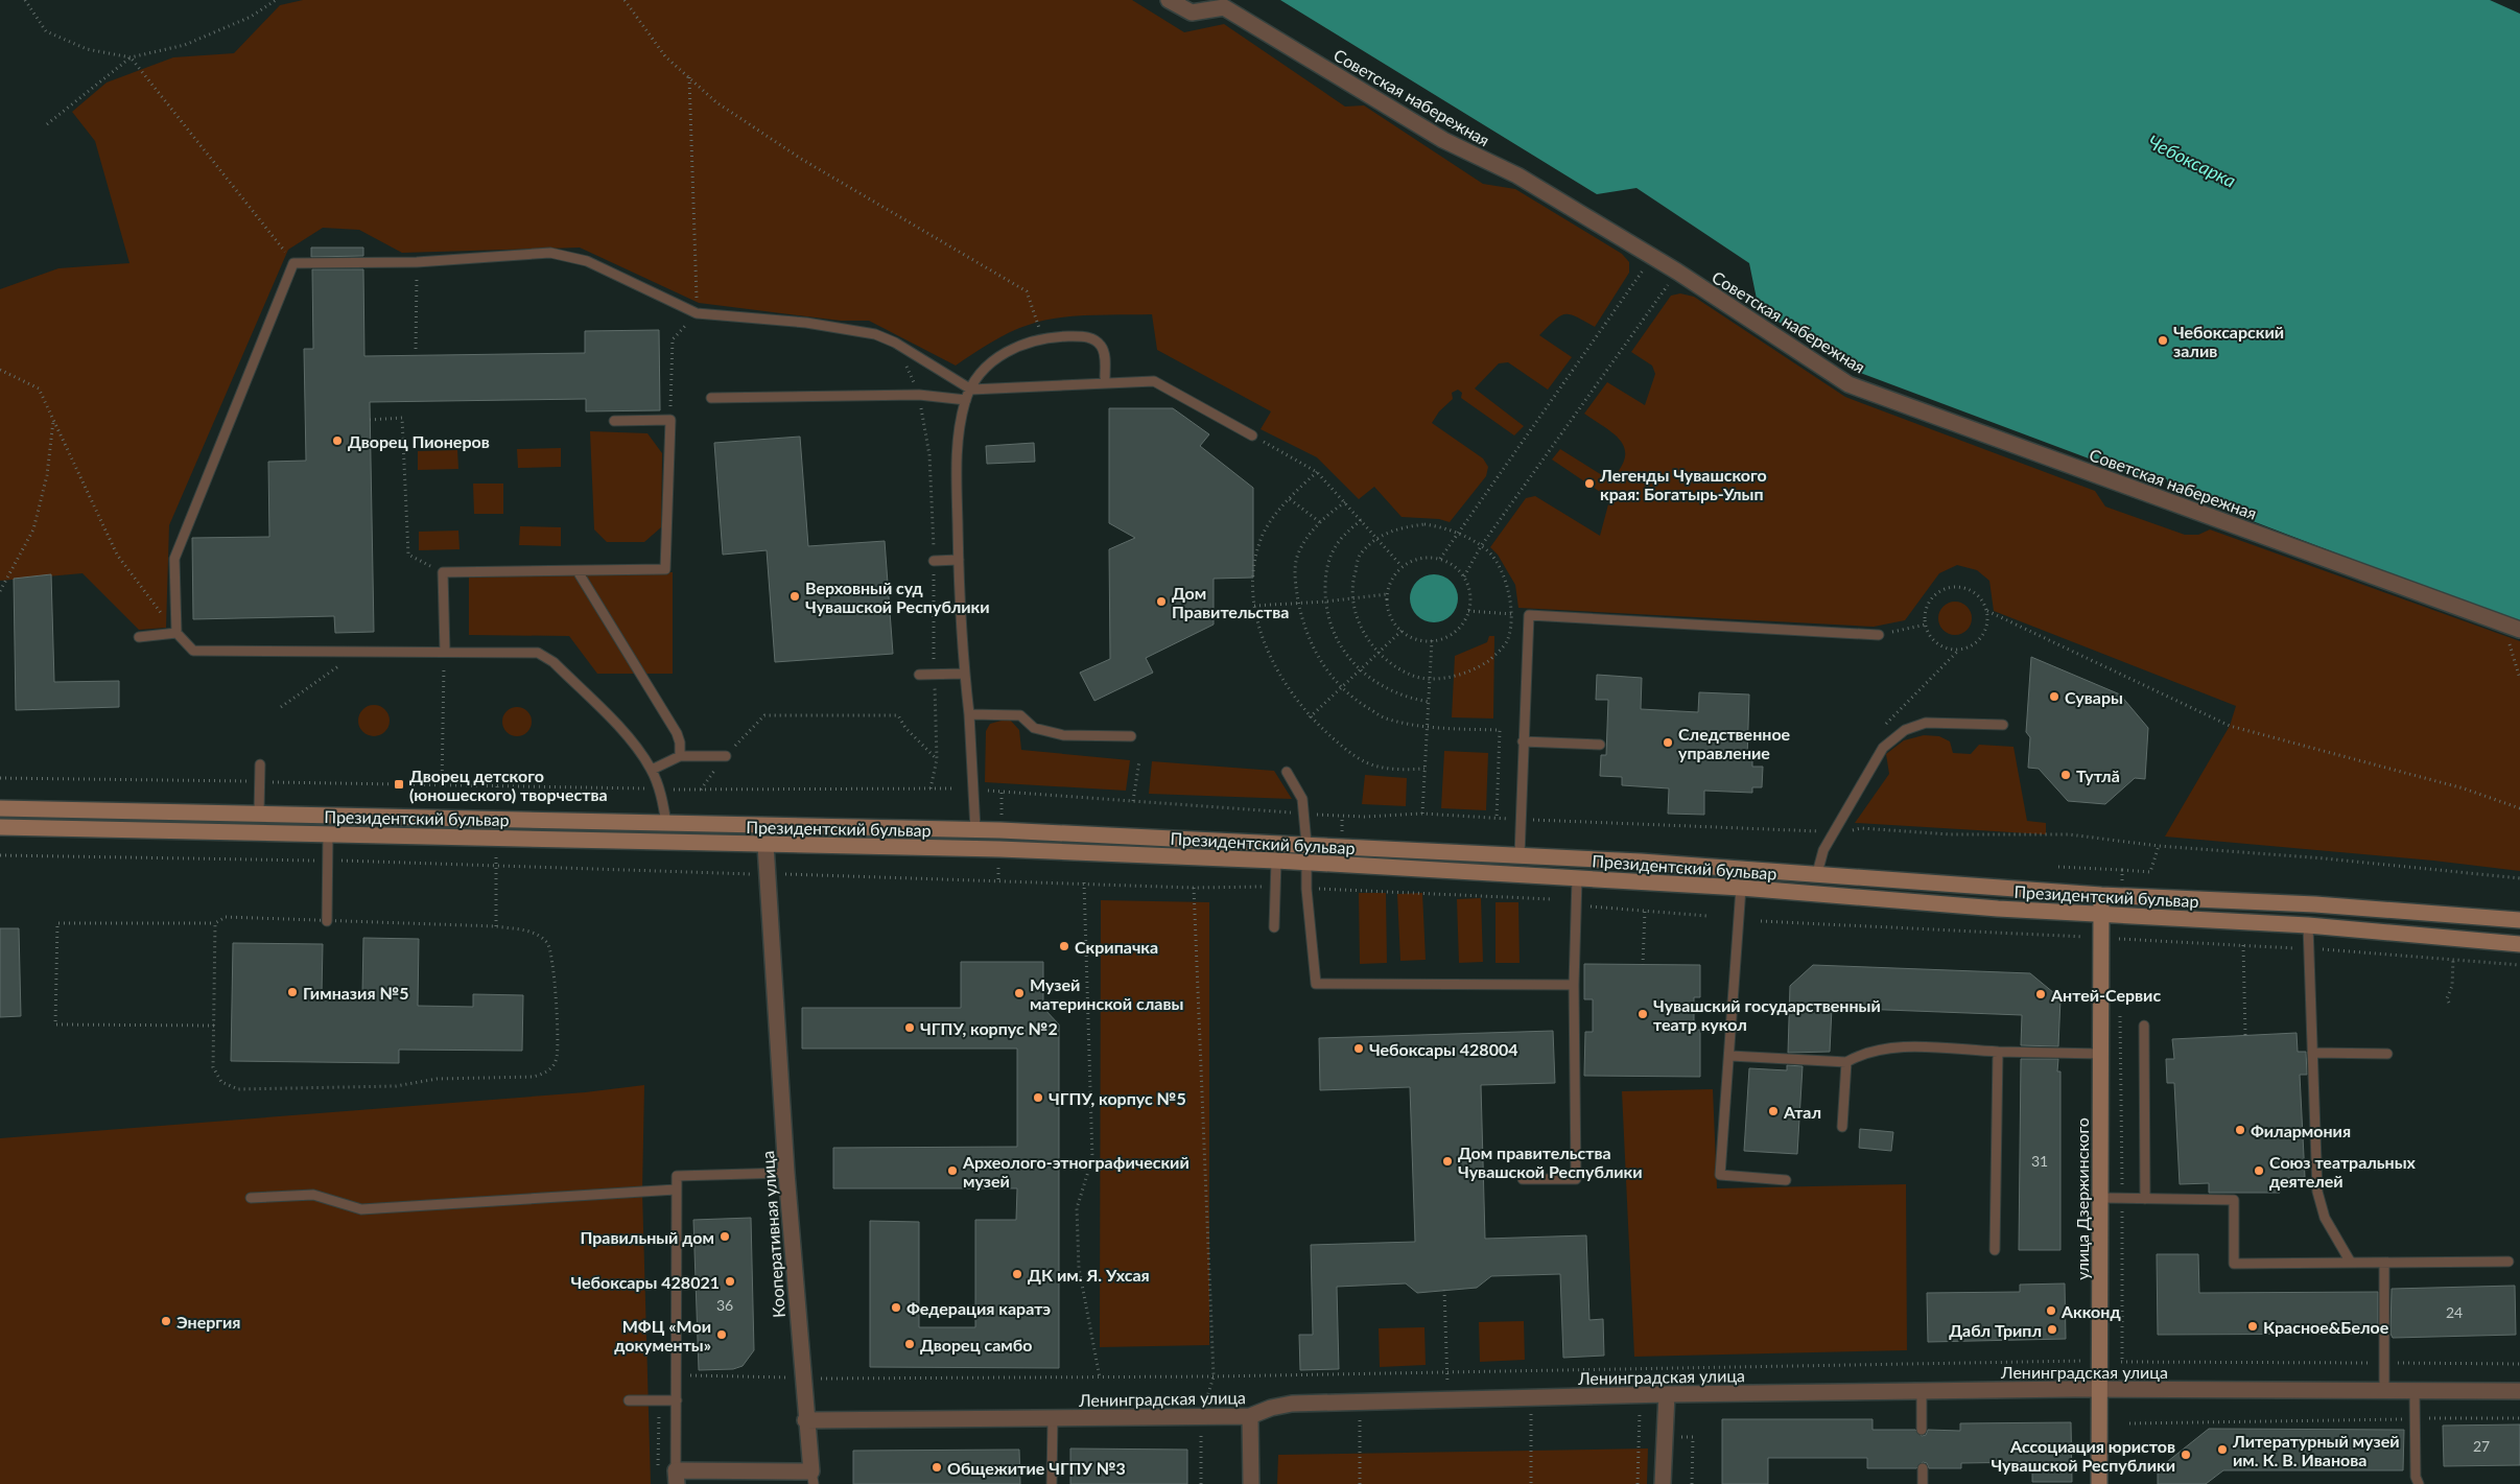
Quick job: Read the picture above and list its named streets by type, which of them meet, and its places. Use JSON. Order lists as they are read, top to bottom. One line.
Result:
{"streets":{"main road":["Президентский бульвар","улица Дзержинского"],"street":["Советская набережная","Кооперативная улица","Ленинградская улица"]},"crossings":[["Президентский бульвар","улица Дзержинского"],["Президентский бульвар","Кооперативная улица"],["улица Дзержинского","Ленинградская улица"],["Кооперативная улица","Ленинградская улица"]],"water":["Чебоксарка"],"places":{"other":["Чебоксарский залив","Дворец Пионеров","Легенды Чувашского края: Богатырь-Улып","Верховный суд Чувашской Республики","Дом Правительства","Сувары","Следственное управление","Тутлӑ","Скрипачка","Гимназия №5","Музей материнской славы","Антей-Сервис","Чувашский государственный театр кукол","ЧГПУ, корпус №2","Чебоксары 428004","ЧГПУ, корпус №5","Атал","Филармония","Дом правительства Чувашской Республики","Археолого-этнографический музей","Союз театральных деятелей","Правильный дом","ДК им. Я. Ухсая","Чебоксары 428021","Федерация каратэ","Акконд","Энергия","Красное&Белое","Дабл Трипл","МФЦ «Мои документы»","Дворец самбо","Литературный музей им. К. В. Иванова","Ассоциация юристов Чувашской Республики","Общежитие ЧГПУ №3"],"transit":["Дворец детского (юношеского) творчества"]},"house_numbers":["31","36","24","27"]}
